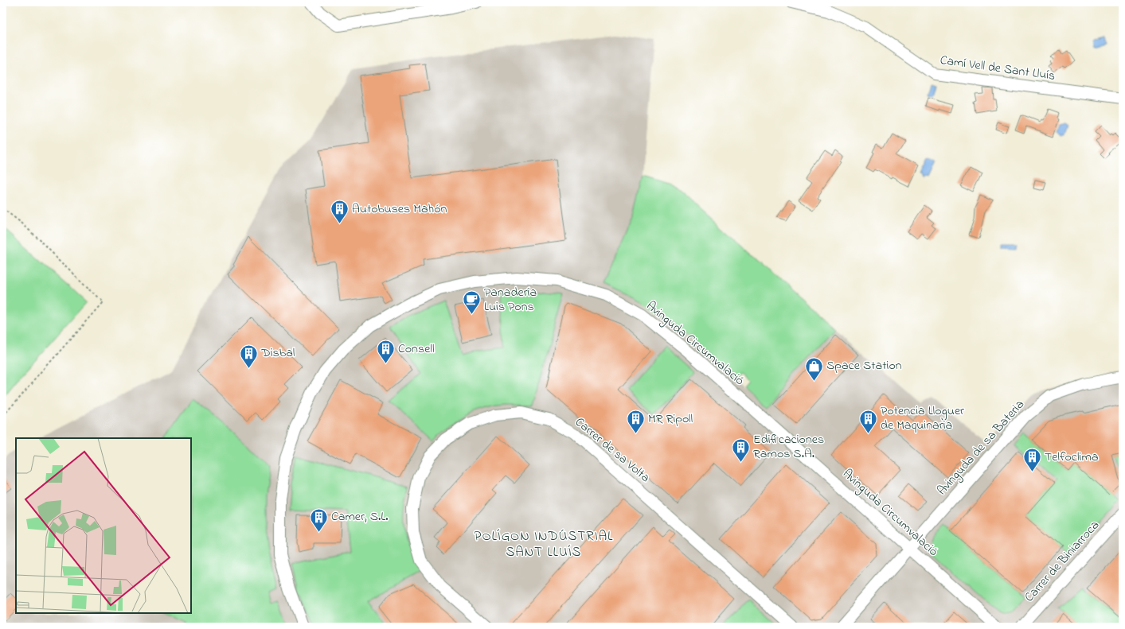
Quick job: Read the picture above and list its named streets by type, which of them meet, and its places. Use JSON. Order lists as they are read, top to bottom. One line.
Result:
{"streets":{"street":["Camí Vell de Sant Lluís","Avinguda Circumvalació","Avinguda de sa Bateria","Carrer de sa Volta","Carrer de Biniarroca"]},"crossings":[["Avinguda Circumvalació","Avinguda de sa Bateria"]],"districts":["POLÍGON INDÚSTRIAL SANT LLUÍS"],"places":{"building":["Autobuses Mahón","Consell","Disbal","Potencia Lloguer de Maquinaria","MR Ripoll","Edificaciones Ramos S.A.","Telfoclima","Camer, S.L."],"cafe":["Panadería Luis Pons"],"shop":["Space Station"]}}
